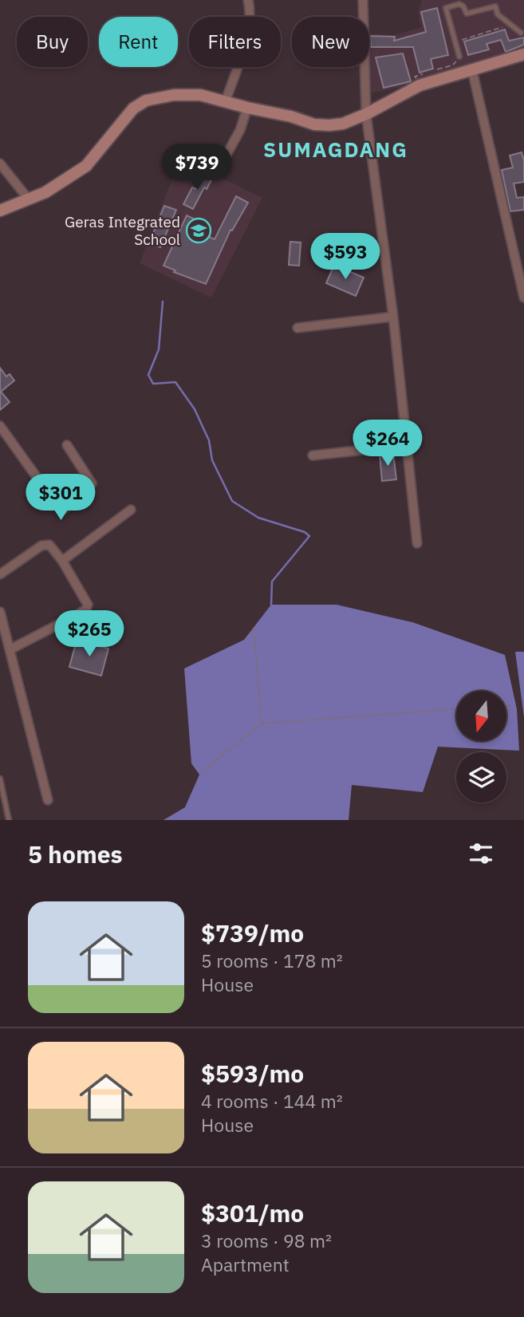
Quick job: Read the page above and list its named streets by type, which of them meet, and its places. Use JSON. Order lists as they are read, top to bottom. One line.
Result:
{"districts":["SUMAGDANG"],"places":{"school or university":["Geras Integrated School"]},"north":"bottom","page":{"chip":["Buy","Rent","Filters","New"],"price":["$739","$593","$264","$301","$265"],"heading":"5 homes","list":[{"name":"$739/mo","note":"5 rooms · 178 m² · House"},{"name":"$593/mo","note":"4 rooms · 144 m² · House"},{"name":"$301/mo","note":"3 rooms · 98 m² · Apartment"}]}}
